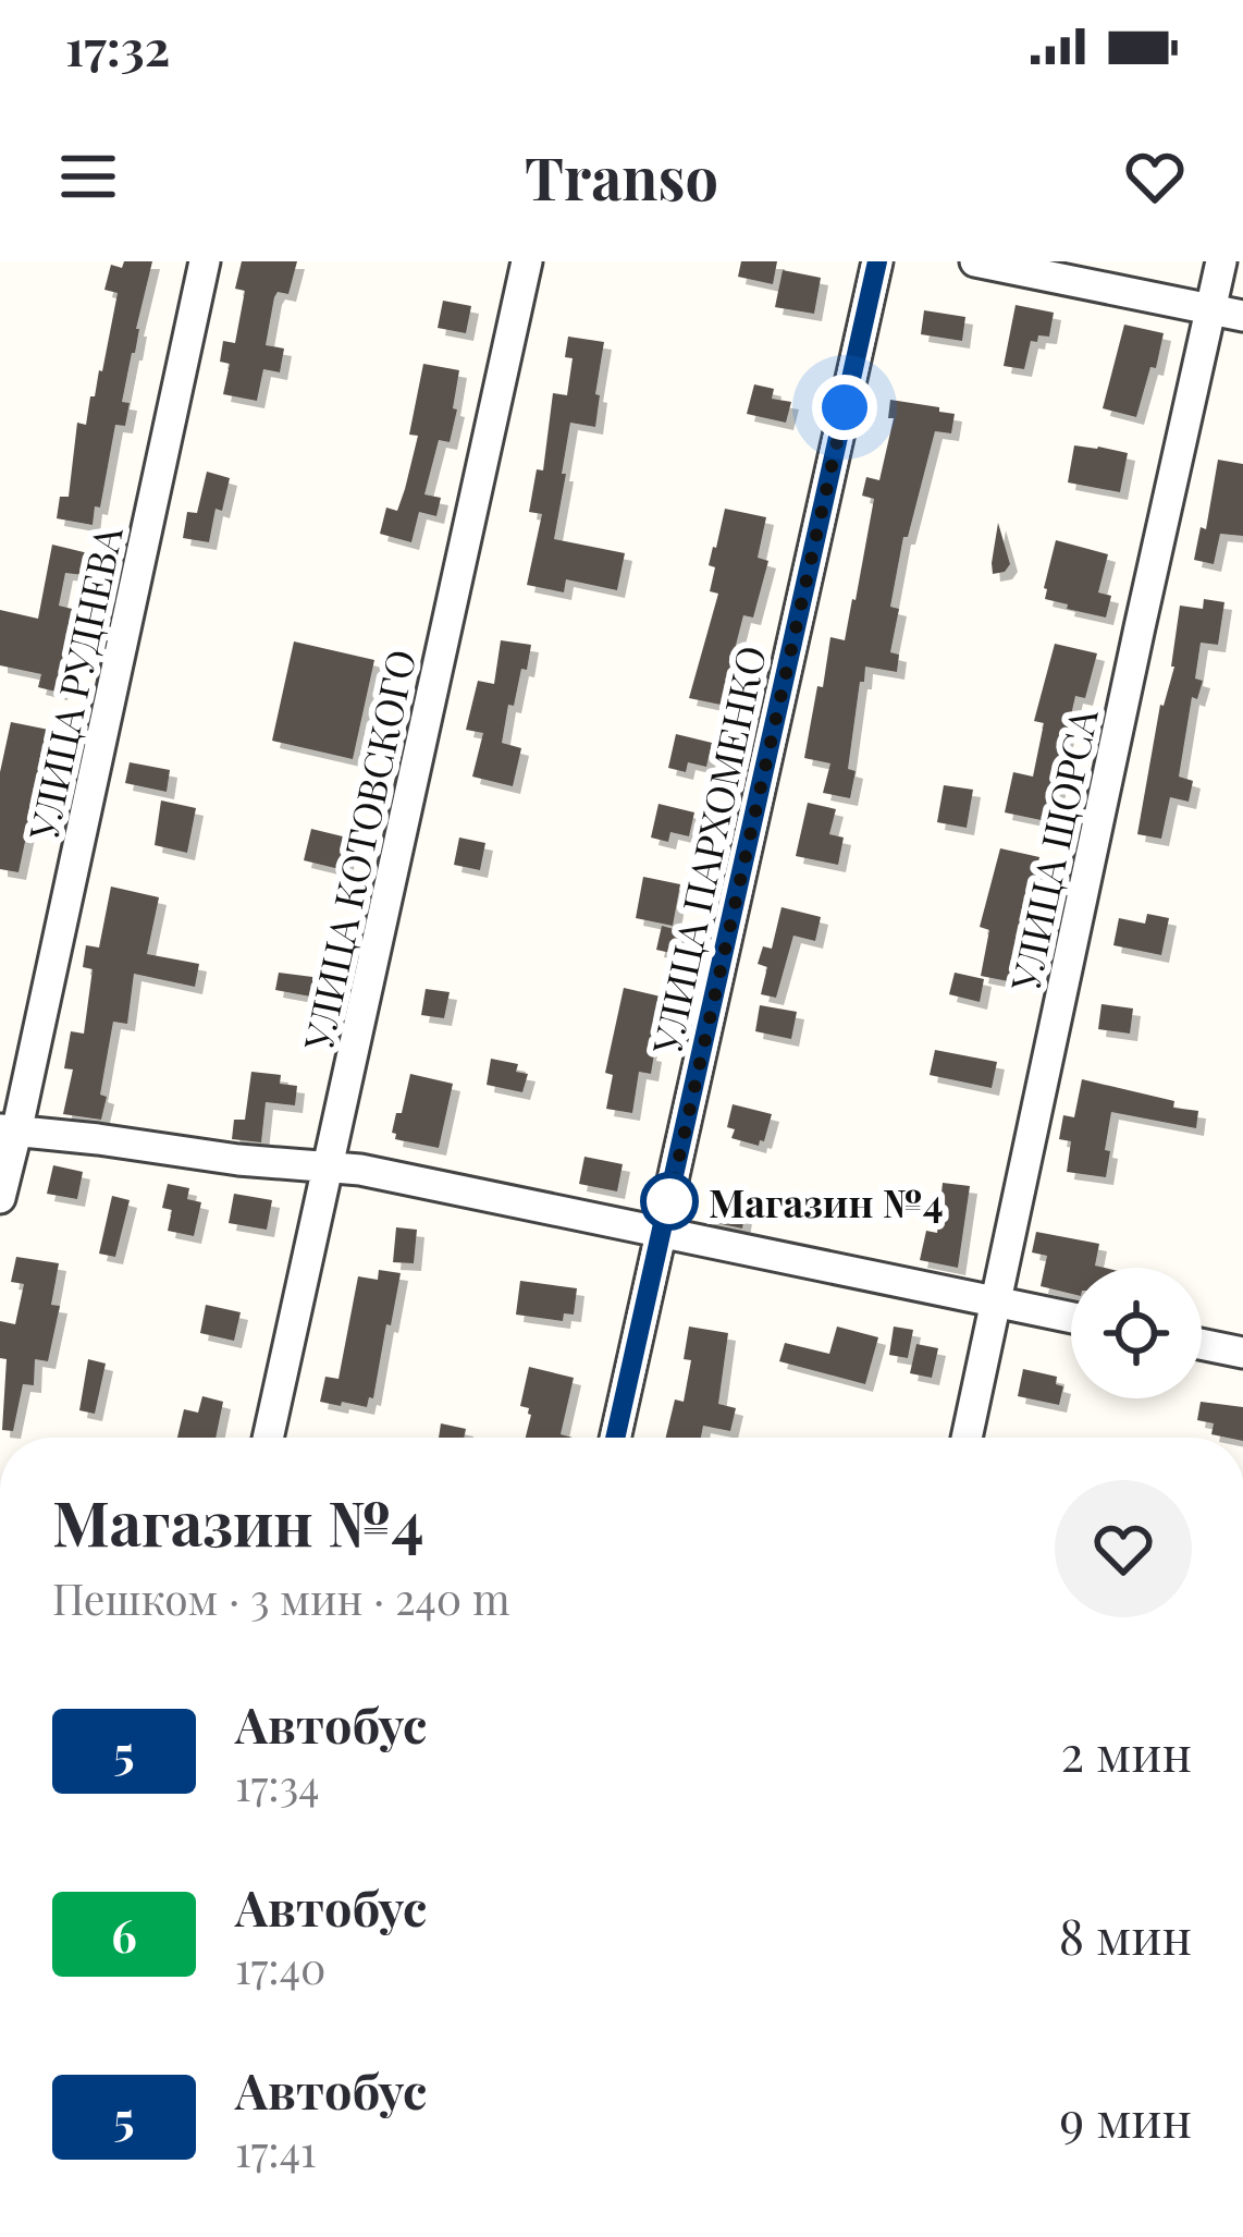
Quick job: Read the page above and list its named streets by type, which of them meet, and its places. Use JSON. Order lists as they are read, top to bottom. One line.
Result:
{"streets":{"street":["УЛИЦА РУДНЕВА","УЛИЦА КОТОВСКОГО","УЛИЦА ПАРХОМЕНКО","УЛИЦА ЩОРСА"]},"places":["Магазин №4"],"lines":["bus line 5"],"page":{"status":"17:32","header":"Transo","heading":["Магазин №4","Пешком · 3 мин · 240 m"],"list":[{"mark":"5","name":"Автобус","note":"17:34","value":"2 мин"},{"mark":"6","name":"Автобус","note":"17:40","value":"8 мин"},{"mark":"5","name":"Автобус","note":"17:41","value":"9 мин"}]}}
